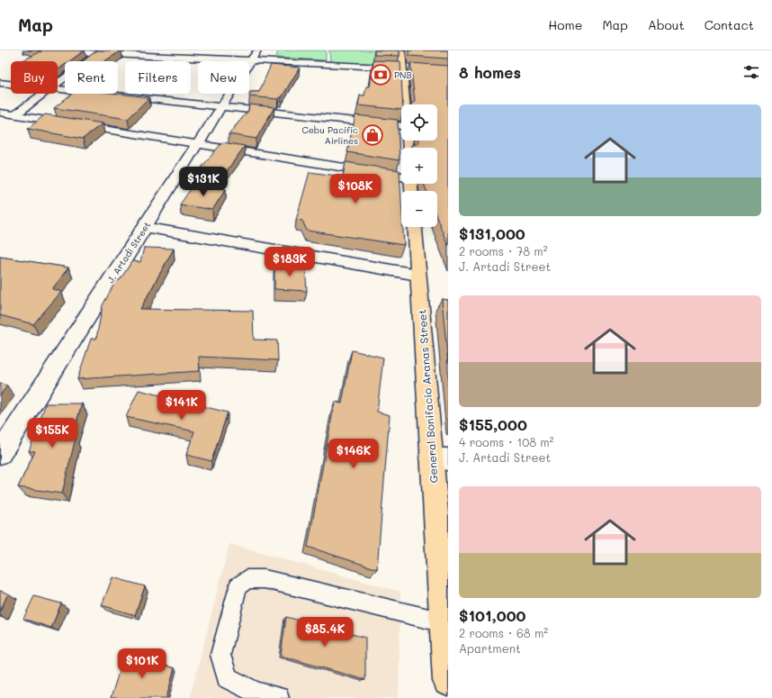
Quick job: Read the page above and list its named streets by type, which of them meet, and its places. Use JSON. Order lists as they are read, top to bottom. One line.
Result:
{"streets":{"main road":["General Bonifacio Aranas Street"],"street":["J. Artadi Street"]},"places":{"bank":["PNB"],"shop":["Cebu Pacific Airlines"]},"page":{"header":"Map","nav":["Home","Map","About","Contact"],"heading":"8 homes","chip":["Buy","Rent","Filters","New"],"list":[{"name":"$131,000","note":"2 rooms · 78 m² · J. Artadi Street"},{"name":"$155,000","note":"4 rooms · 108 m² · J. Artadi Street"},{"name":"$101,000","note":"2 rooms · 68 m² · Apartment"}],"map_buttons":["+","−"],"price":["$131K","$108K","$183K","$141K","$155K","$146K","$85.4K","$101K"]}}
